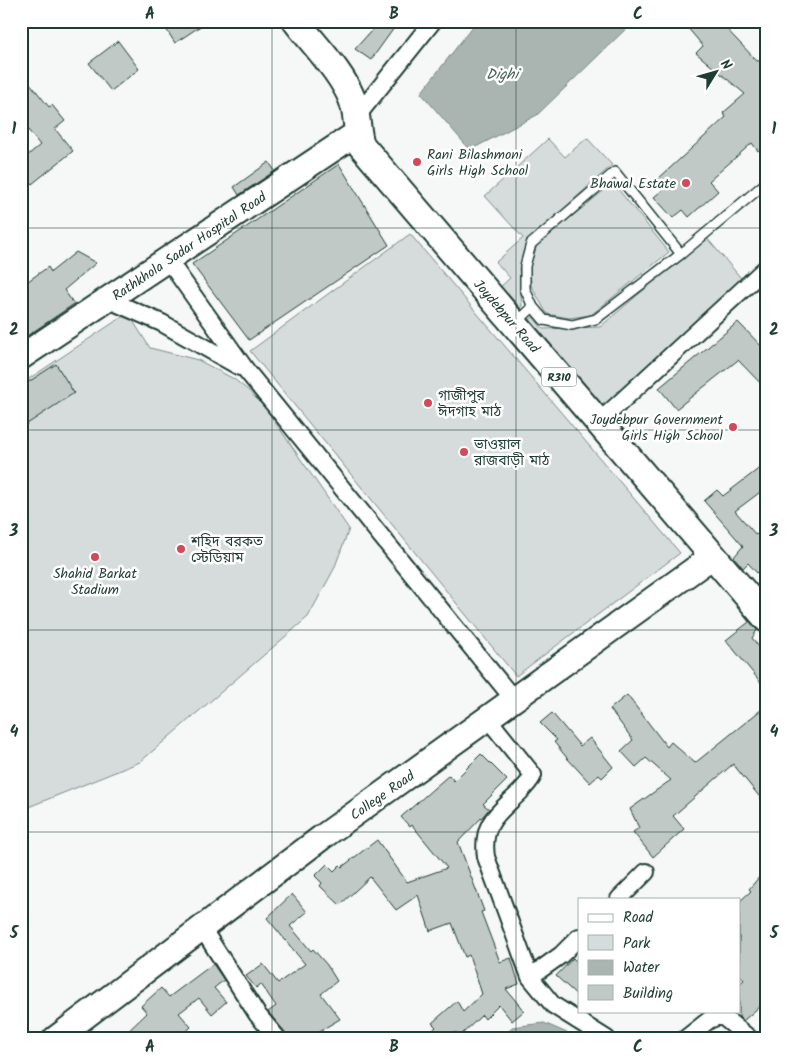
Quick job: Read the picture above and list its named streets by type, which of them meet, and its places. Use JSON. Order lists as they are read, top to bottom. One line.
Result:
{"streets":{"main road":["Rathkhola Sadar Hospital Road","Joydebpur Road","R310","College Road"]},"crossings":[["Rathkhola Sadar Hospital Road","Joydebpur Road"],["Joydebpur Road","College Road"]],"water":["Dighi"],"places":["Rani Bilashmoni Girls High School","Bhawal Estate","গাজীপুর ঈদগাহ মাঠ","Joydebpur Government Girls High School","ভাওয়াল রাজবাড়ী মাঠ","শহিদ বরকত স্টেডিয়াম","Shahid Barkat Stadium"],"legend":["Road","Park","Water","Building"],"north":"top right","grid":{"columns":["A","B","C"],"rows":["1","2","3","4","5"]}}
